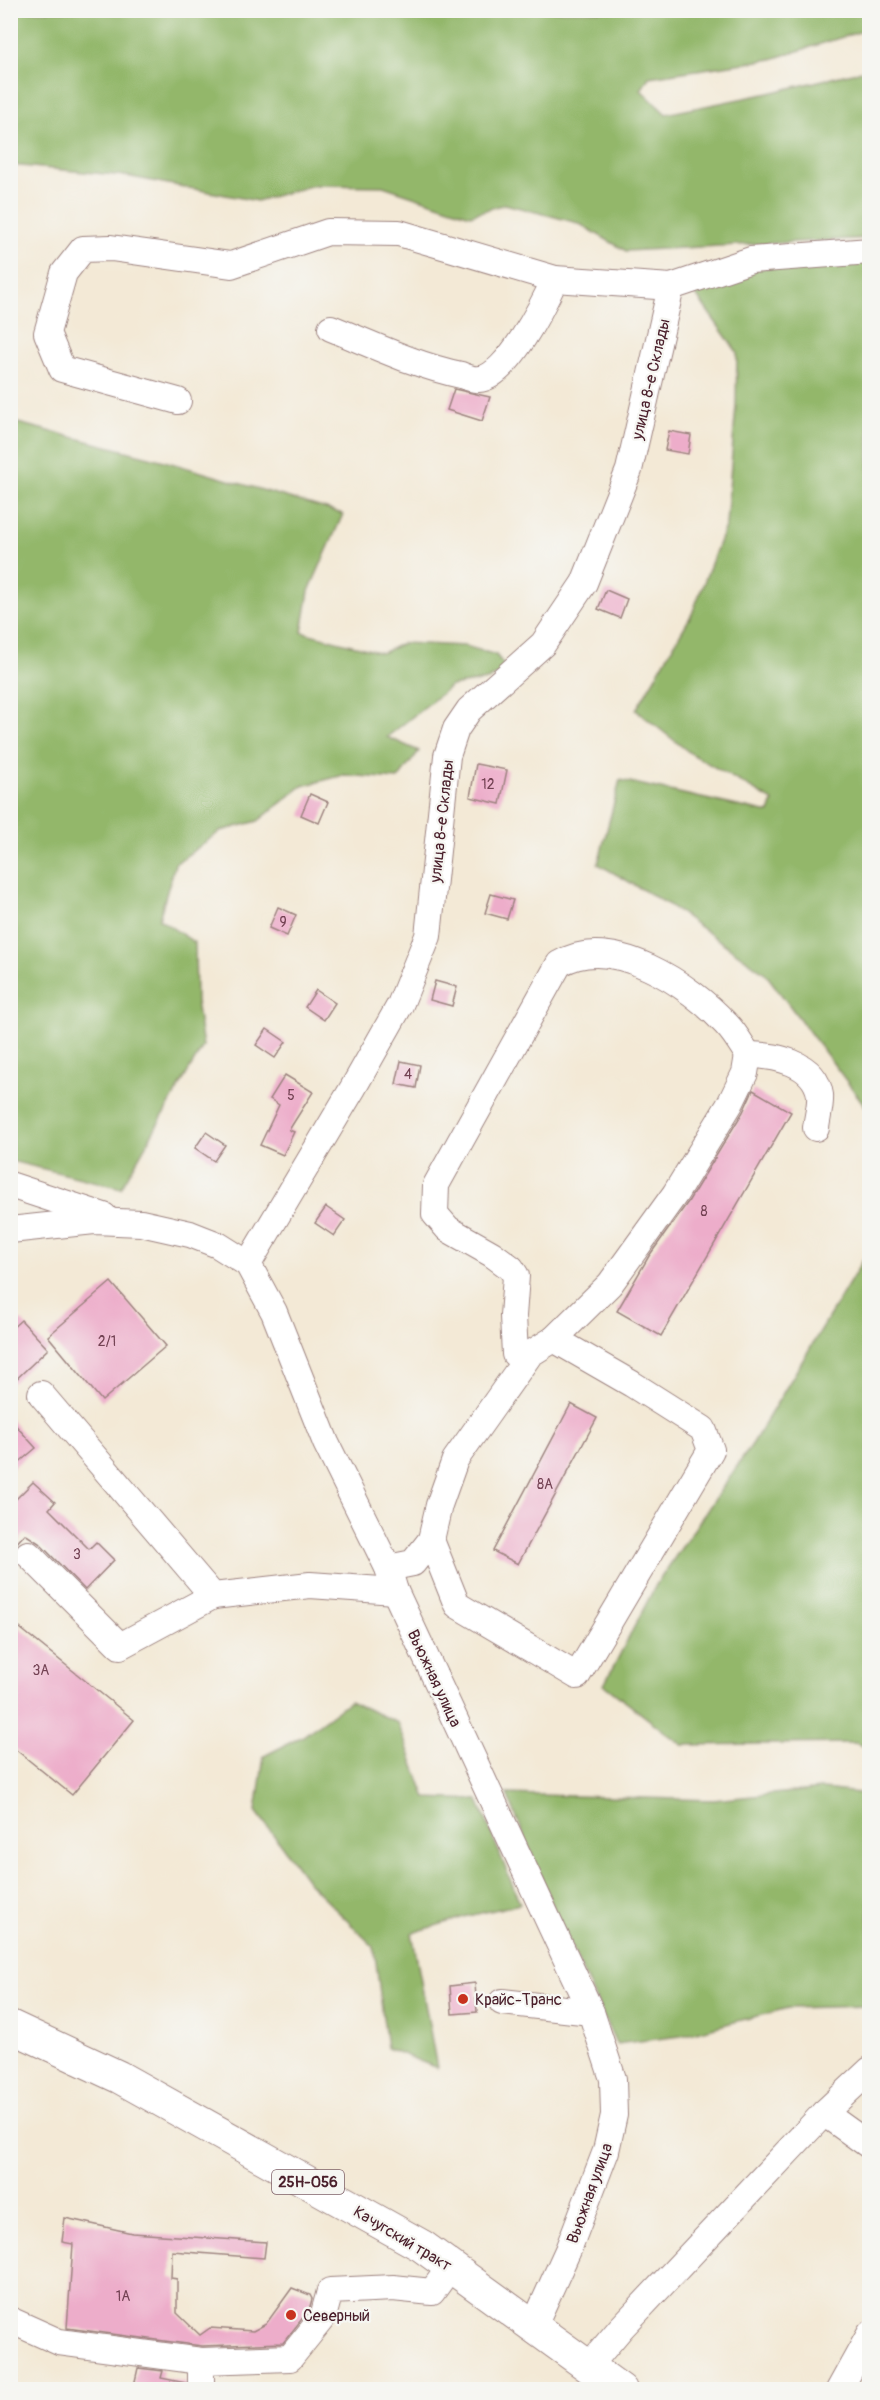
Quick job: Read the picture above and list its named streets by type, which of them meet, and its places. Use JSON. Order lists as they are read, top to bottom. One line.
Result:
{"streets":{"main road":["25Н-056","Качугский тракт"],"street":["улица 8-е Склады","Вьюжная улица"]},"crossings":[["улица 8-е Склады","Вьюжная улица"],["Вьюжная улица","Качугский тракт"]],"places":["Крайс-Транс","Северный"],"house_numbers":["12","9","4","5","8","2/1","8А","3","3А","1А"]}
